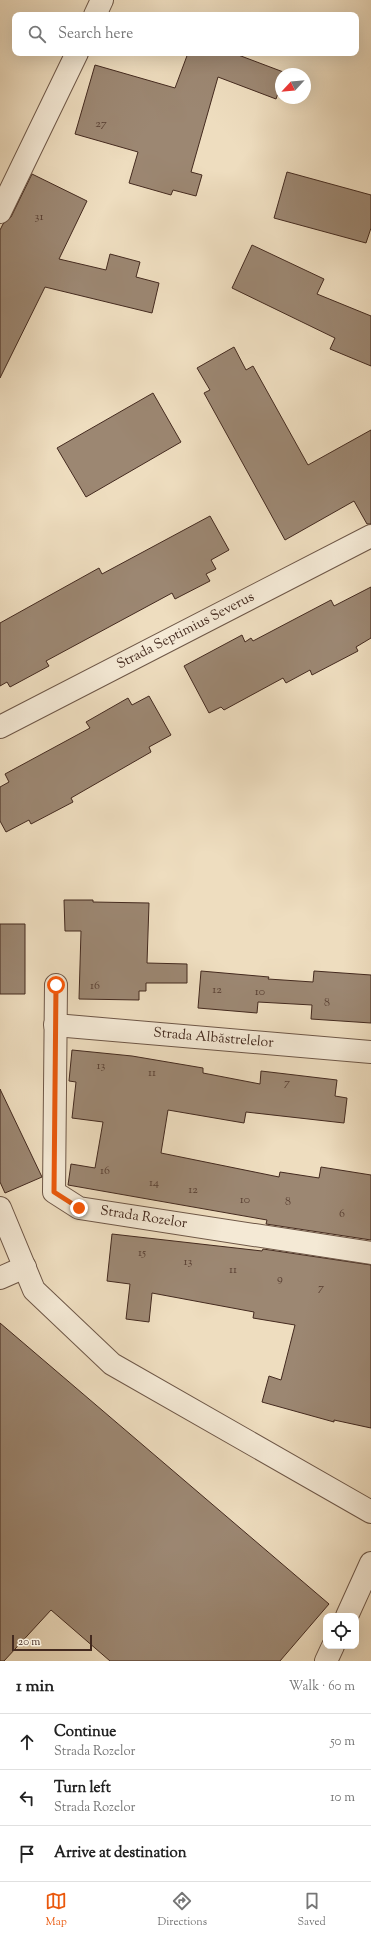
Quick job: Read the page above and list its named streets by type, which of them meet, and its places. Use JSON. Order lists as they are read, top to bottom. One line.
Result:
{"streets":{"street":["Strada Septimius Severus","Strada Albăstrelelor","Strada Rozelor"]},"crossings":[["Strada Albăstrelelor","Strada Rozelor"]],"house_numbers":["27","31","16","12","10","8","13","11","7","16","14","12","10","8","6","15","13","11","9","7"],"scale_bar":"20 m","north":"bottom left","page":{"search":"Search here","scale":"20 m","heading":["1 min","Walk · 60 m"],"list":[["Continue","Strada Rozelor","50 m"],["Turn left","Strada Rozelor","10 m"],"Arrive at destination"],"nav":["Map","Directions","Saved"]}}
